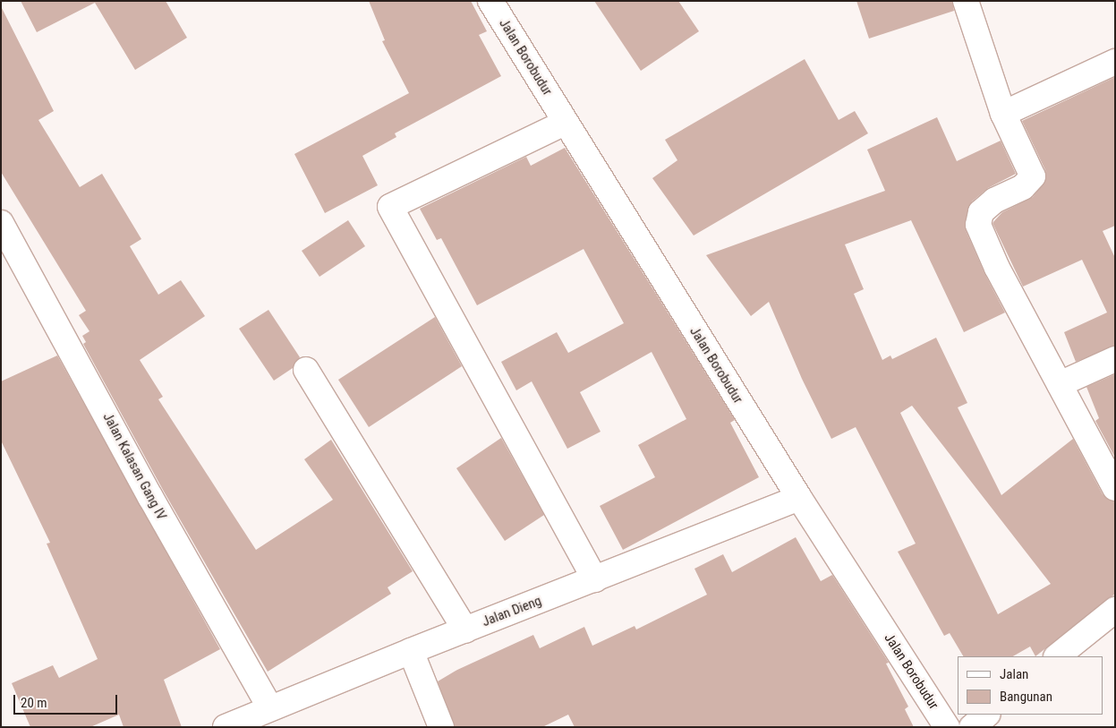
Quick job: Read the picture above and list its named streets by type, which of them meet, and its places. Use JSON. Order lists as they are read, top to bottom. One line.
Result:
{"streets":{"street":["Jalan Borobudur","Jalan Kalasan Gang IV","Jalan Dieng"]},"crossings":[["Jalan Borobudur","Jalan Dieng"],["Jalan Kalasan Gang IV","Jalan Dieng"]],"legend":["Jalan","Bangunan"],"scale_bar":"20 m"}
